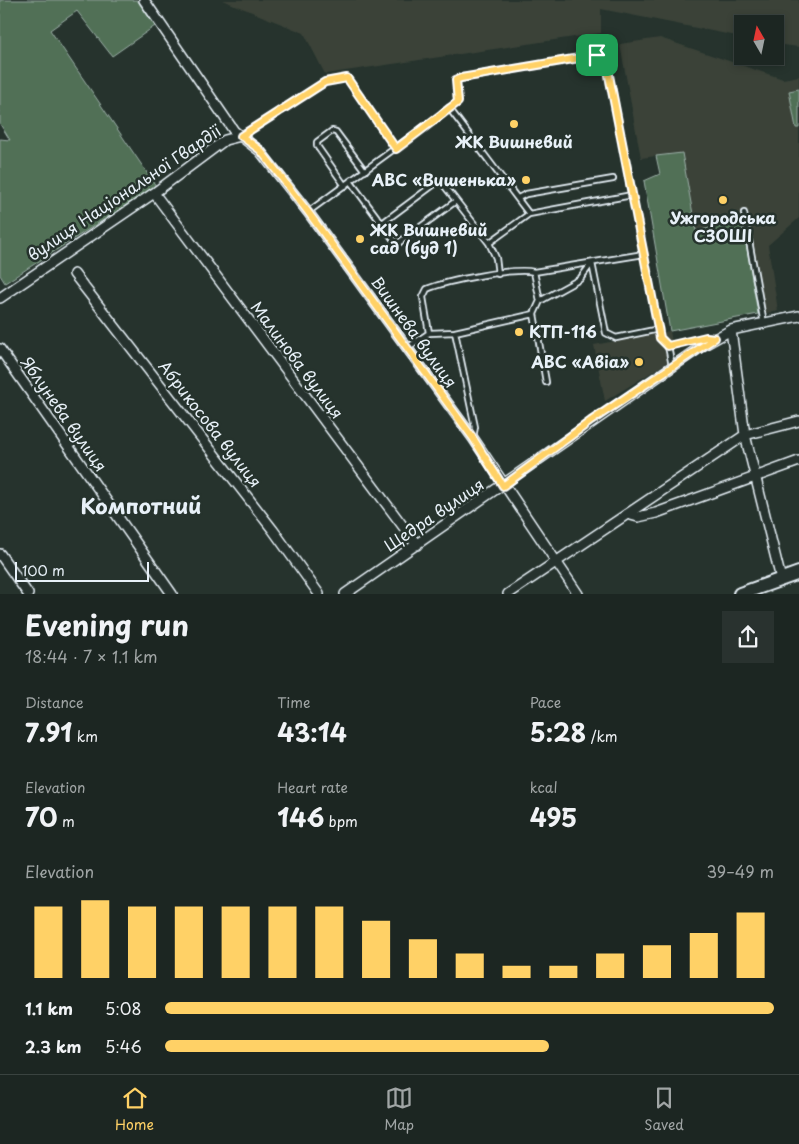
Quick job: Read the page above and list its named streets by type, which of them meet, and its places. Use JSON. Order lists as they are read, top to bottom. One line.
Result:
{"streets":{"street":["вулиця Національної Гвардії","Вишнева вулиця","Малинова вулиця","Яблунева вулиця","Абрикосова вулиця","Щедра вулиця"]},"crossings":[["вулиця Національної Гвардії","Вишнева вулиця"],["вулиця Національної Гвардії","Малинова вулиця"],["Вишнева вулиця","Щедра вулиця"],["Малинова вулиця","Щедра вулиця"]],"districts":["Компотний"],"places":["ЖК Вишневий","ABC «Вишенька»","Ужгородська СЗОШІ","ЖК Вишневий сад (буд 1)","КТП-116","ABC «Авіа»"],"scale_bar":"100 m","north":"top","page":{"scale":"100 m","heading":["Evening run","18:44 · 7 × 1.1 km"],"stats":[["Distance","7.91 km"],["Time","43:14"],["Pace","5:28 /km"],["Elevation","70 m"],["Heart rate","146 bpm"],["kcal","495"]],"chart":["Elevation","39–49 m"],"list":[{"name":"1.1 km","note":"5:08"},{"name":"2.3 km","note":"5:46"}],"tabs":["Home","Map","Saved"]}}
